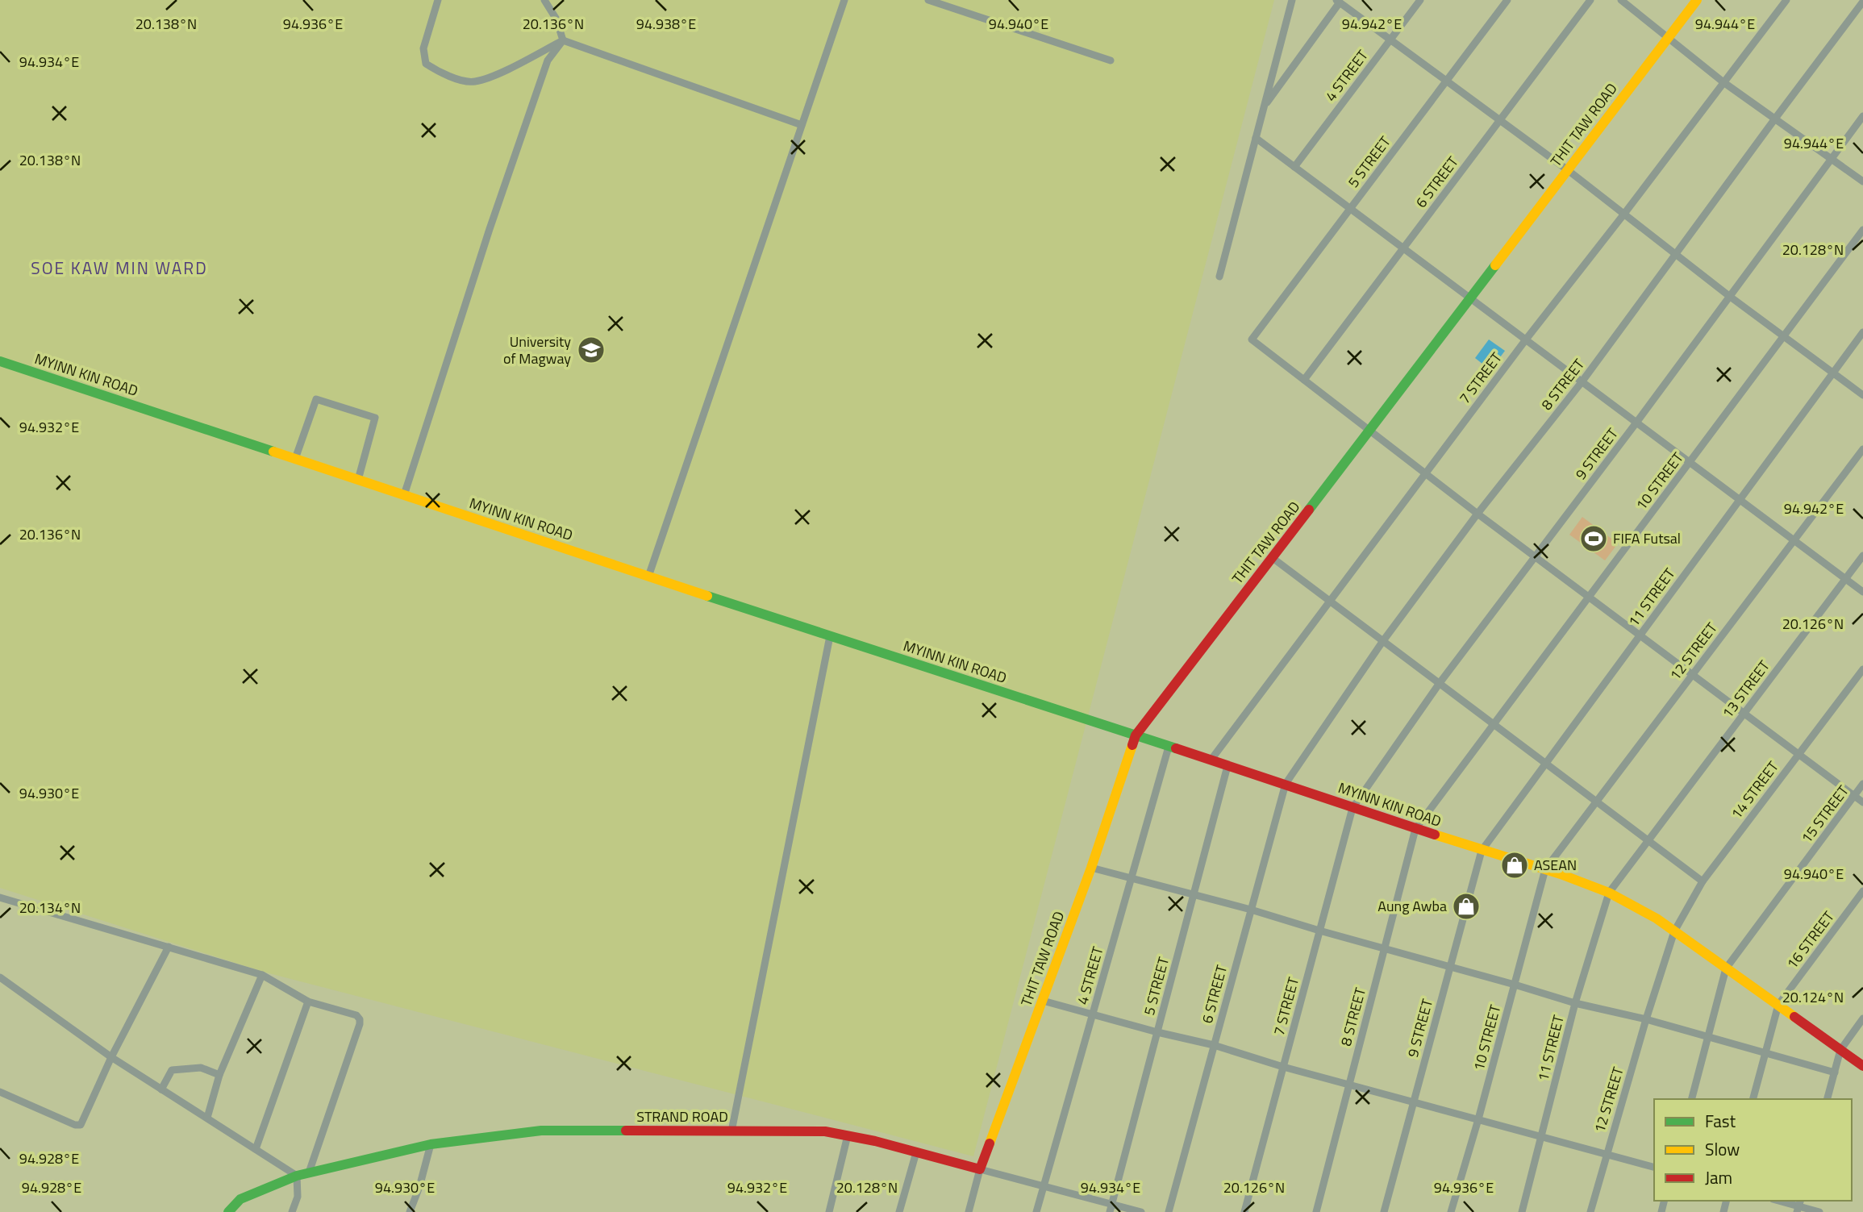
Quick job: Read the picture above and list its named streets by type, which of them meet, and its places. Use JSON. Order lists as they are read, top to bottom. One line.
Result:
{"streets":{"street":["4 STREET","THIT TAW ROAD","5 STREET","6 STREET","MYINN KIN ROAD","7 STREET","8 STREET","9 STREET","10 STREET","11 STREET","12 STREET","13 STREET","14 STREET","15 STREET","16 STREET","STRAND ROAD"]},"crossings":[["4 STREET","MYINN KIN ROAD"],["4 STREET","STRAND ROAD"],["THIT TAW ROAD","MYINN KIN ROAD"],["THIT TAW ROAD","STRAND ROAD"],["5 STREET","6 STREET"],["5 STREET","MYINN KIN ROAD"],["5 STREET","STRAND ROAD"],["6 STREET","MYINN KIN ROAD"],["6 STREET","8 STREET"],["MYINN KIN ROAD","7 STREET"],["MYINN KIN ROAD","8 STREET"],["MYINN KIN ROAD","9 STREET"],["MYINN KIN ROAD","10 STREET"],["MYINN KIN ROAD","11 STREET"],["MYINN KIN ROAD","12 STREET"],["MYINN KIN ROAD","13 STREET"],["MYINN KIN ROAD","14 STREET"],["MYINN KIN ROAD","15 STREET"],["MYINN KIN ROAD","16 STREET"],["7 STREET","9 STREET"],["8 STREET","10 STREET"],["9 STREET","11 STREET"],["10 STREET","12 STREET"],["11 STREET","13 STREET"],["12 STREET","14 STREET"]],"districts":["SOE KAW MIN WARD"],"places":{"school or university":["University of Magway"],"sports":["FIFA Futsal"],"shop":["ASEAN","Aung Awba"]},"legend":["Fast","Slow","Jam"],"coordinates":["20.138°N","20.136°N","94.942°E","94.944°E","94.936°E","94.938°E","94.940°E","94.934°E","20.128°N","94.932°E","20.126°N","94.930°E","20.134°N","20.124°N","94.928°E"]}
